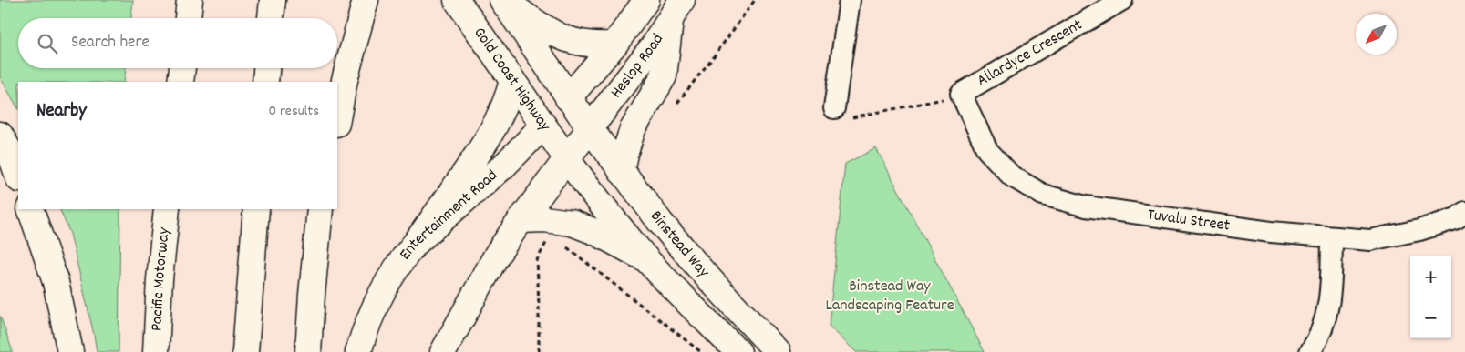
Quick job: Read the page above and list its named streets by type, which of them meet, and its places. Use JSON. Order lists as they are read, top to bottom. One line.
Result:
{"streets":{"main road":["Heslop Road","Gold Coast Highway","Entertainment Road","Binstead Way","Pacific Motorway"],"street":["Allardyce Crescent","Tuvalu Street"]},"crossings":[["Allardyce Crescent","Tuvalu Street"],["Heslop Road","Entertainment Road"],["Heslop Road","Binstead Way"],["Gold Coast Highway","Entertainment Road"],["Gold Coast Highway","Binstead Way"]],"parks":["Binstead Way Landscaping Feature"],"north":"bottom left","page":{"search":"Search here","heading":["Nearby","0 results"],"map_buttons":["+","−"]}}
